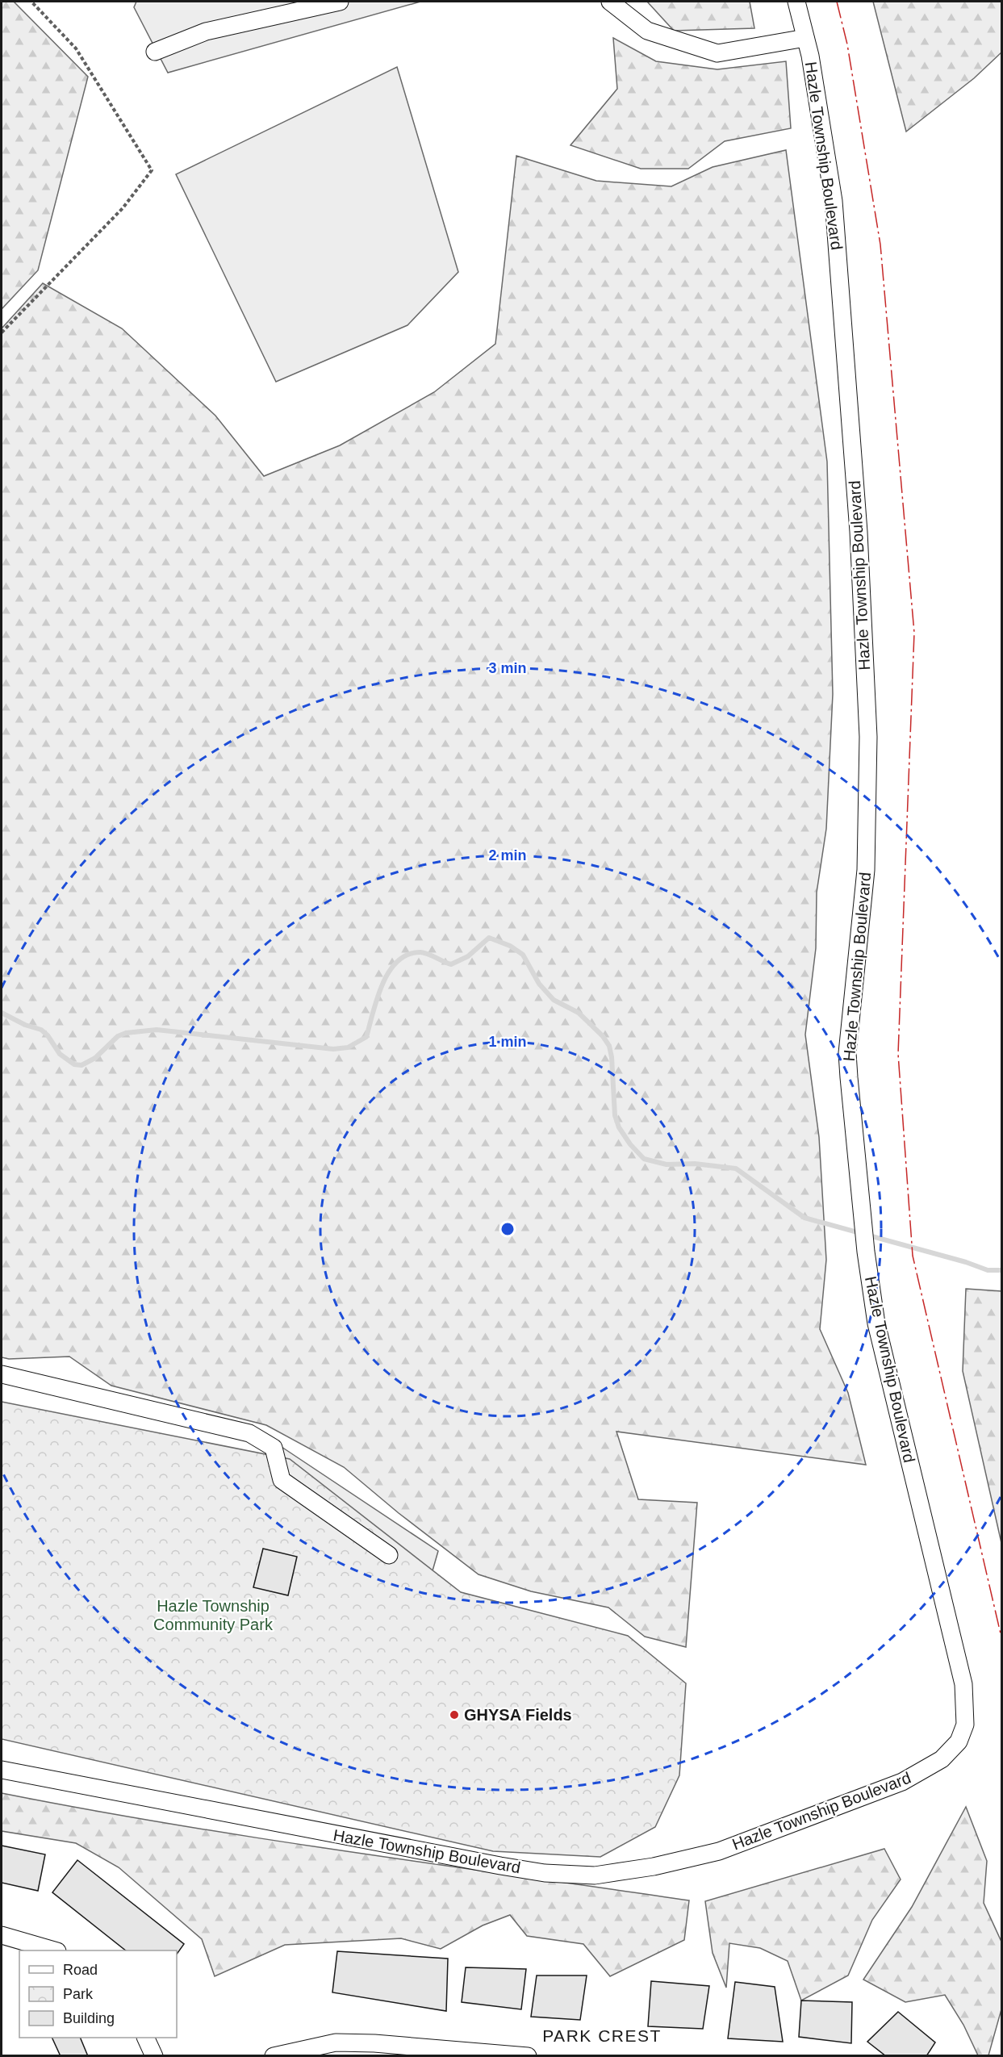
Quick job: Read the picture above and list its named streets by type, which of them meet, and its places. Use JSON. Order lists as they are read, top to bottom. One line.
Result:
{"streets":{"street":["Hazle Township Boulevard"]},"districts":["PARK CREST"],"parks":["Hazle Township Community Park"],"places":["GHYSA Fields"],"legend":["Road","Park","Building"],"rings":["3 min","2 min","1 min"]}
